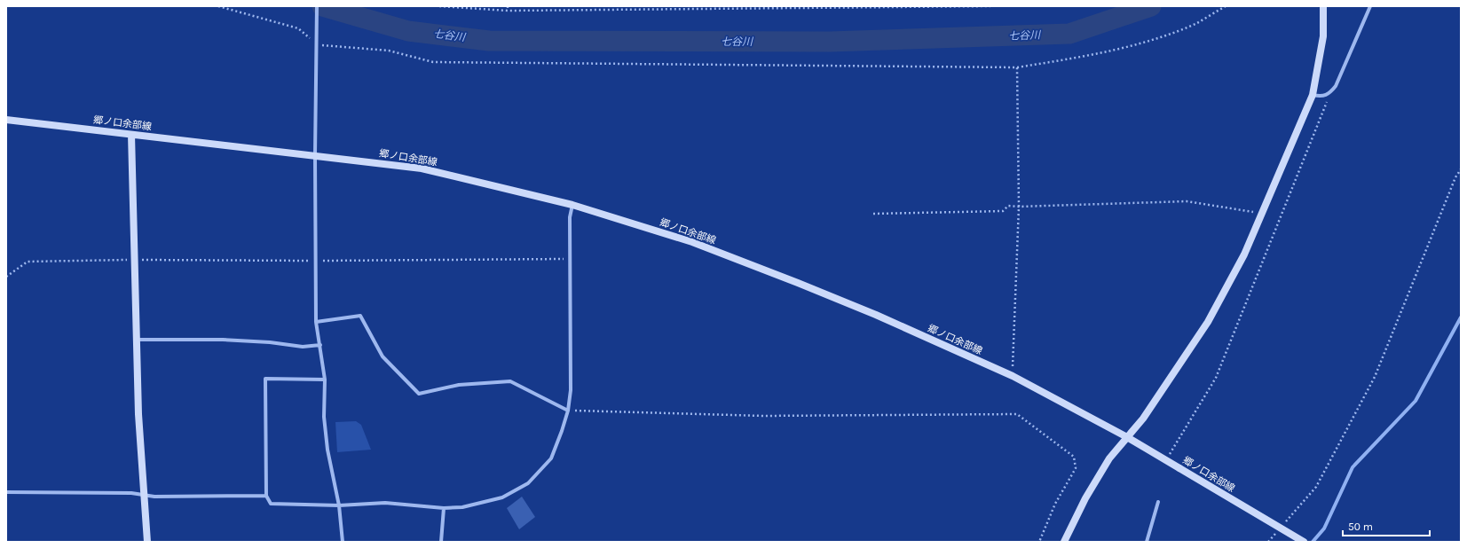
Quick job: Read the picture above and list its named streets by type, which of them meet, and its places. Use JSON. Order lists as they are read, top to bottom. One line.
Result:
{"streets":{"main road":["郷ノ口余部線"]},"water":["七谷川"],"scale_bar":"50 m"}
